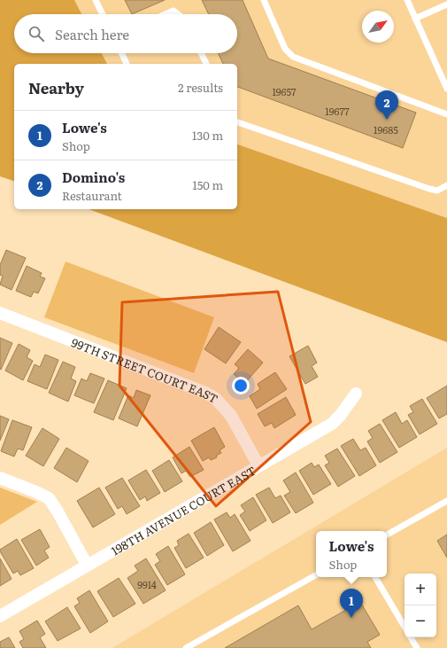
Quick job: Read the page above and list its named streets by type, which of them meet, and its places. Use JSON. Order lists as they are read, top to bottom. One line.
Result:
{"streets":{"street":["99TH STREET COURT EAST","198TH AVENUE COURT EAST"]},"crossings":[["99TH STREET COURT EAST","198TH AVENUE COURT EAST"]],"house_numbers":["19657","19677","19685","9914"],"north":"top right","page":{"search":"Search here","heading":["Nearby","2 results"],"pins":["2","1"],"list":[{"mark":"1","name":"Lowe's","note":"Shop","value":"130 m"},{"mark":"2","name":"Domino's","note":"Restaurant","value":"150 m"}],"popup":["Lowe's","Shop"],"map_buttons":["+","−"]}}
